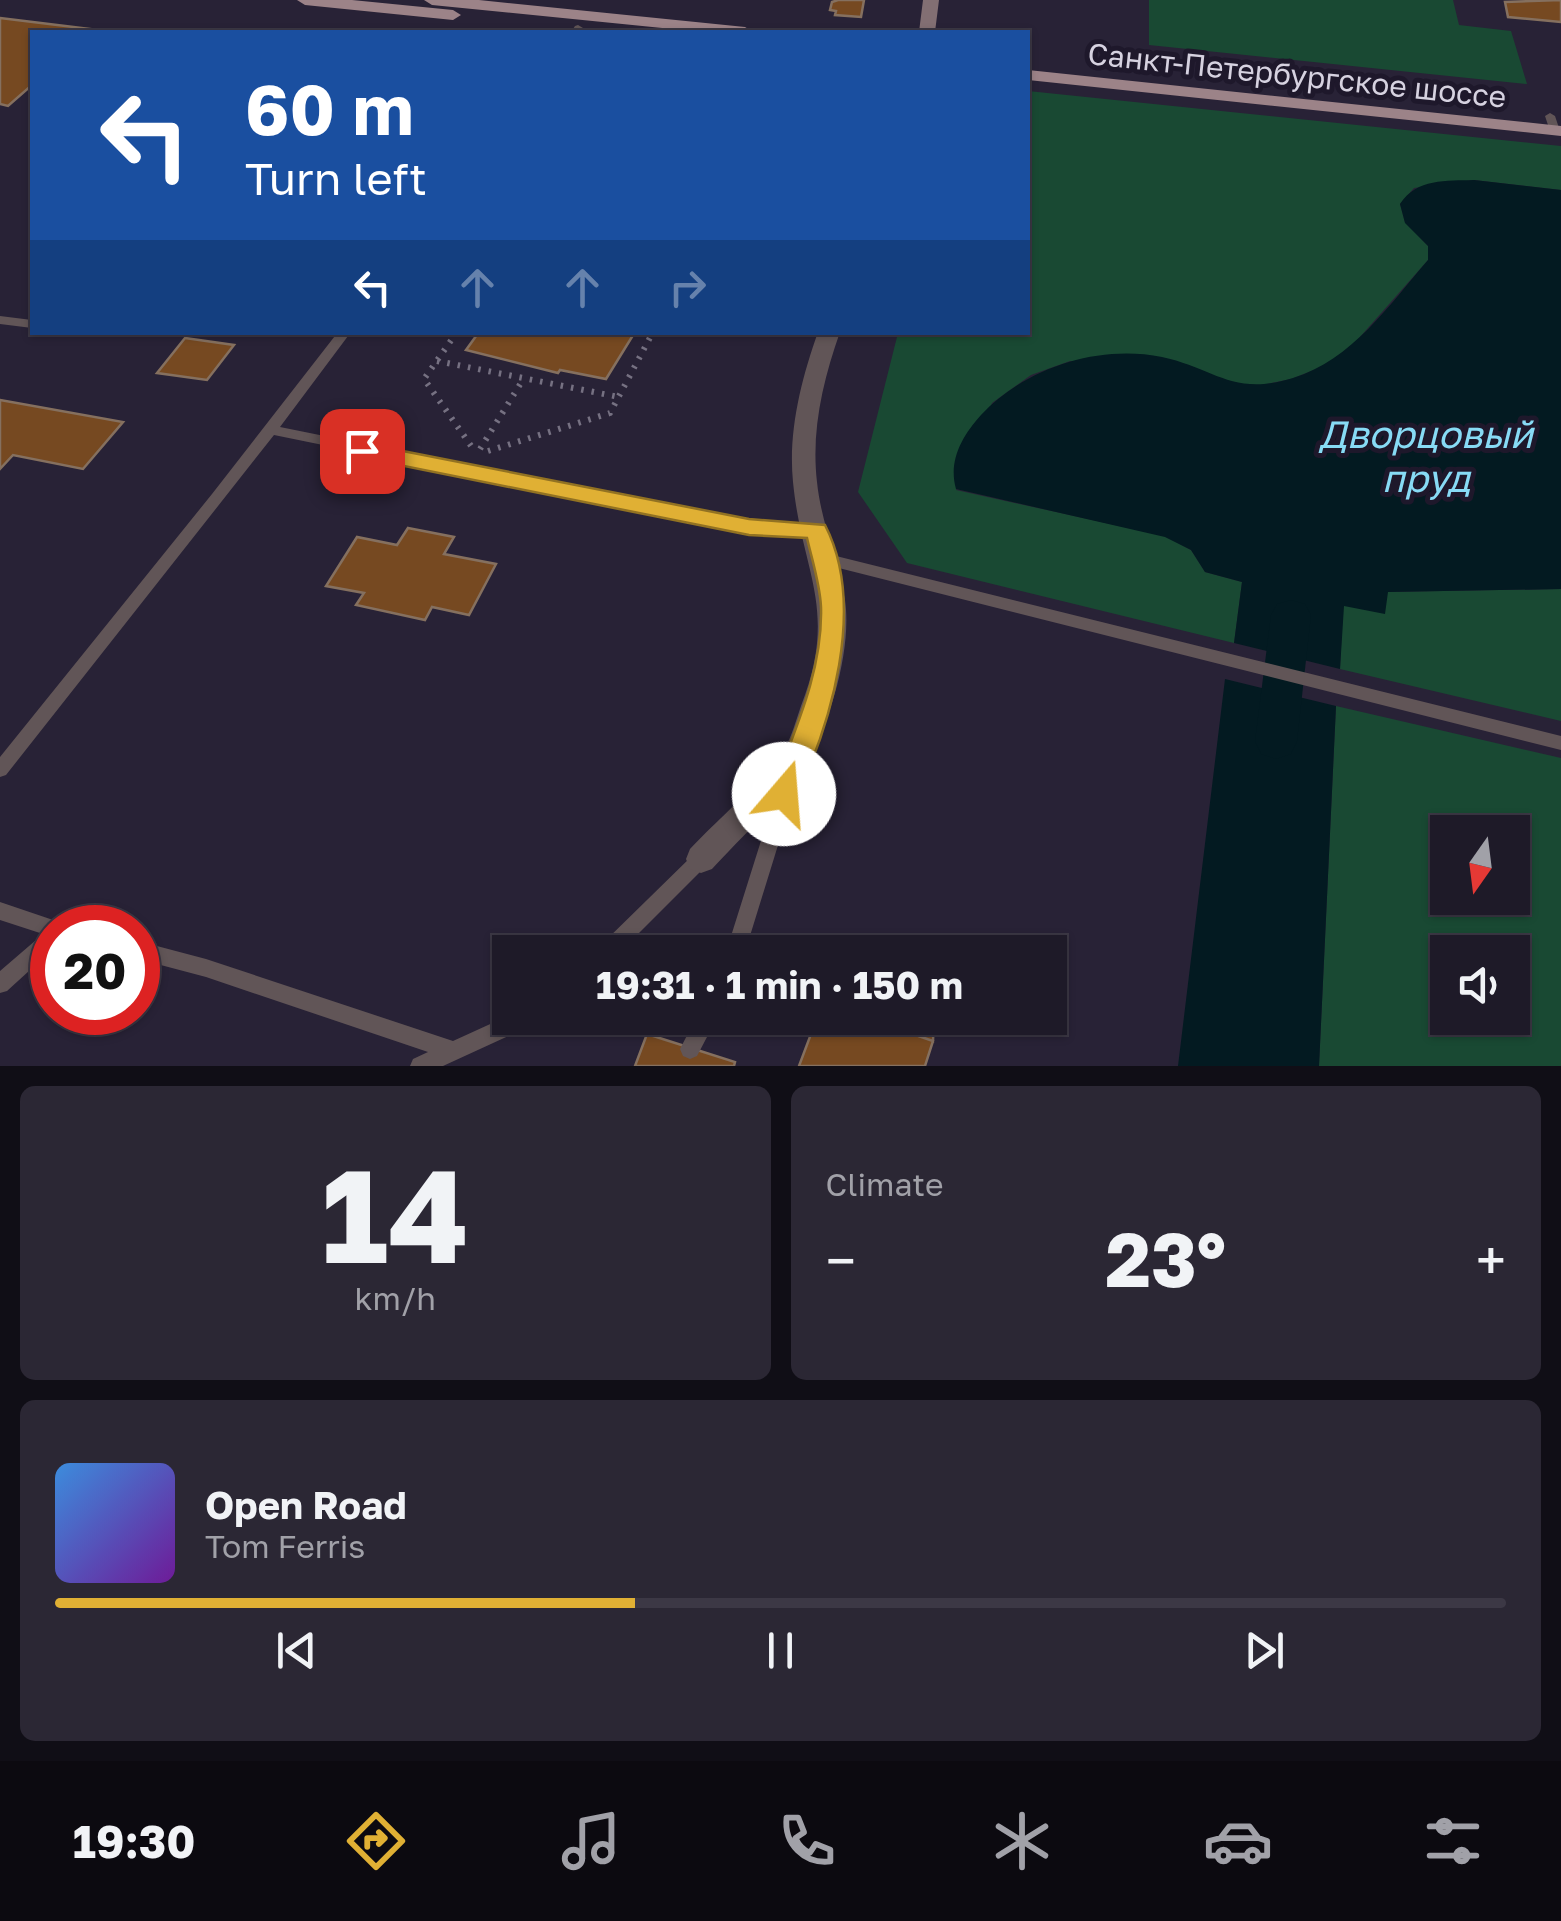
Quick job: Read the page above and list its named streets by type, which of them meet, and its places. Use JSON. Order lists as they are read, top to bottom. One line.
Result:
{"streets":{"main road":["Санкт-Петербургское шоссе"]},"water":["Дворцовый пруд"],"north":"bottom","page":{"turn":["60 m","Turn left"],"limit":"20","trip":"19:31 · 1 min · 150 m","tile":[["14","km/h"],"Climate"],"heat":["−","23°","+"],"song":["Open Road","Tom Ferris"],"tabs":"19:30"}}
